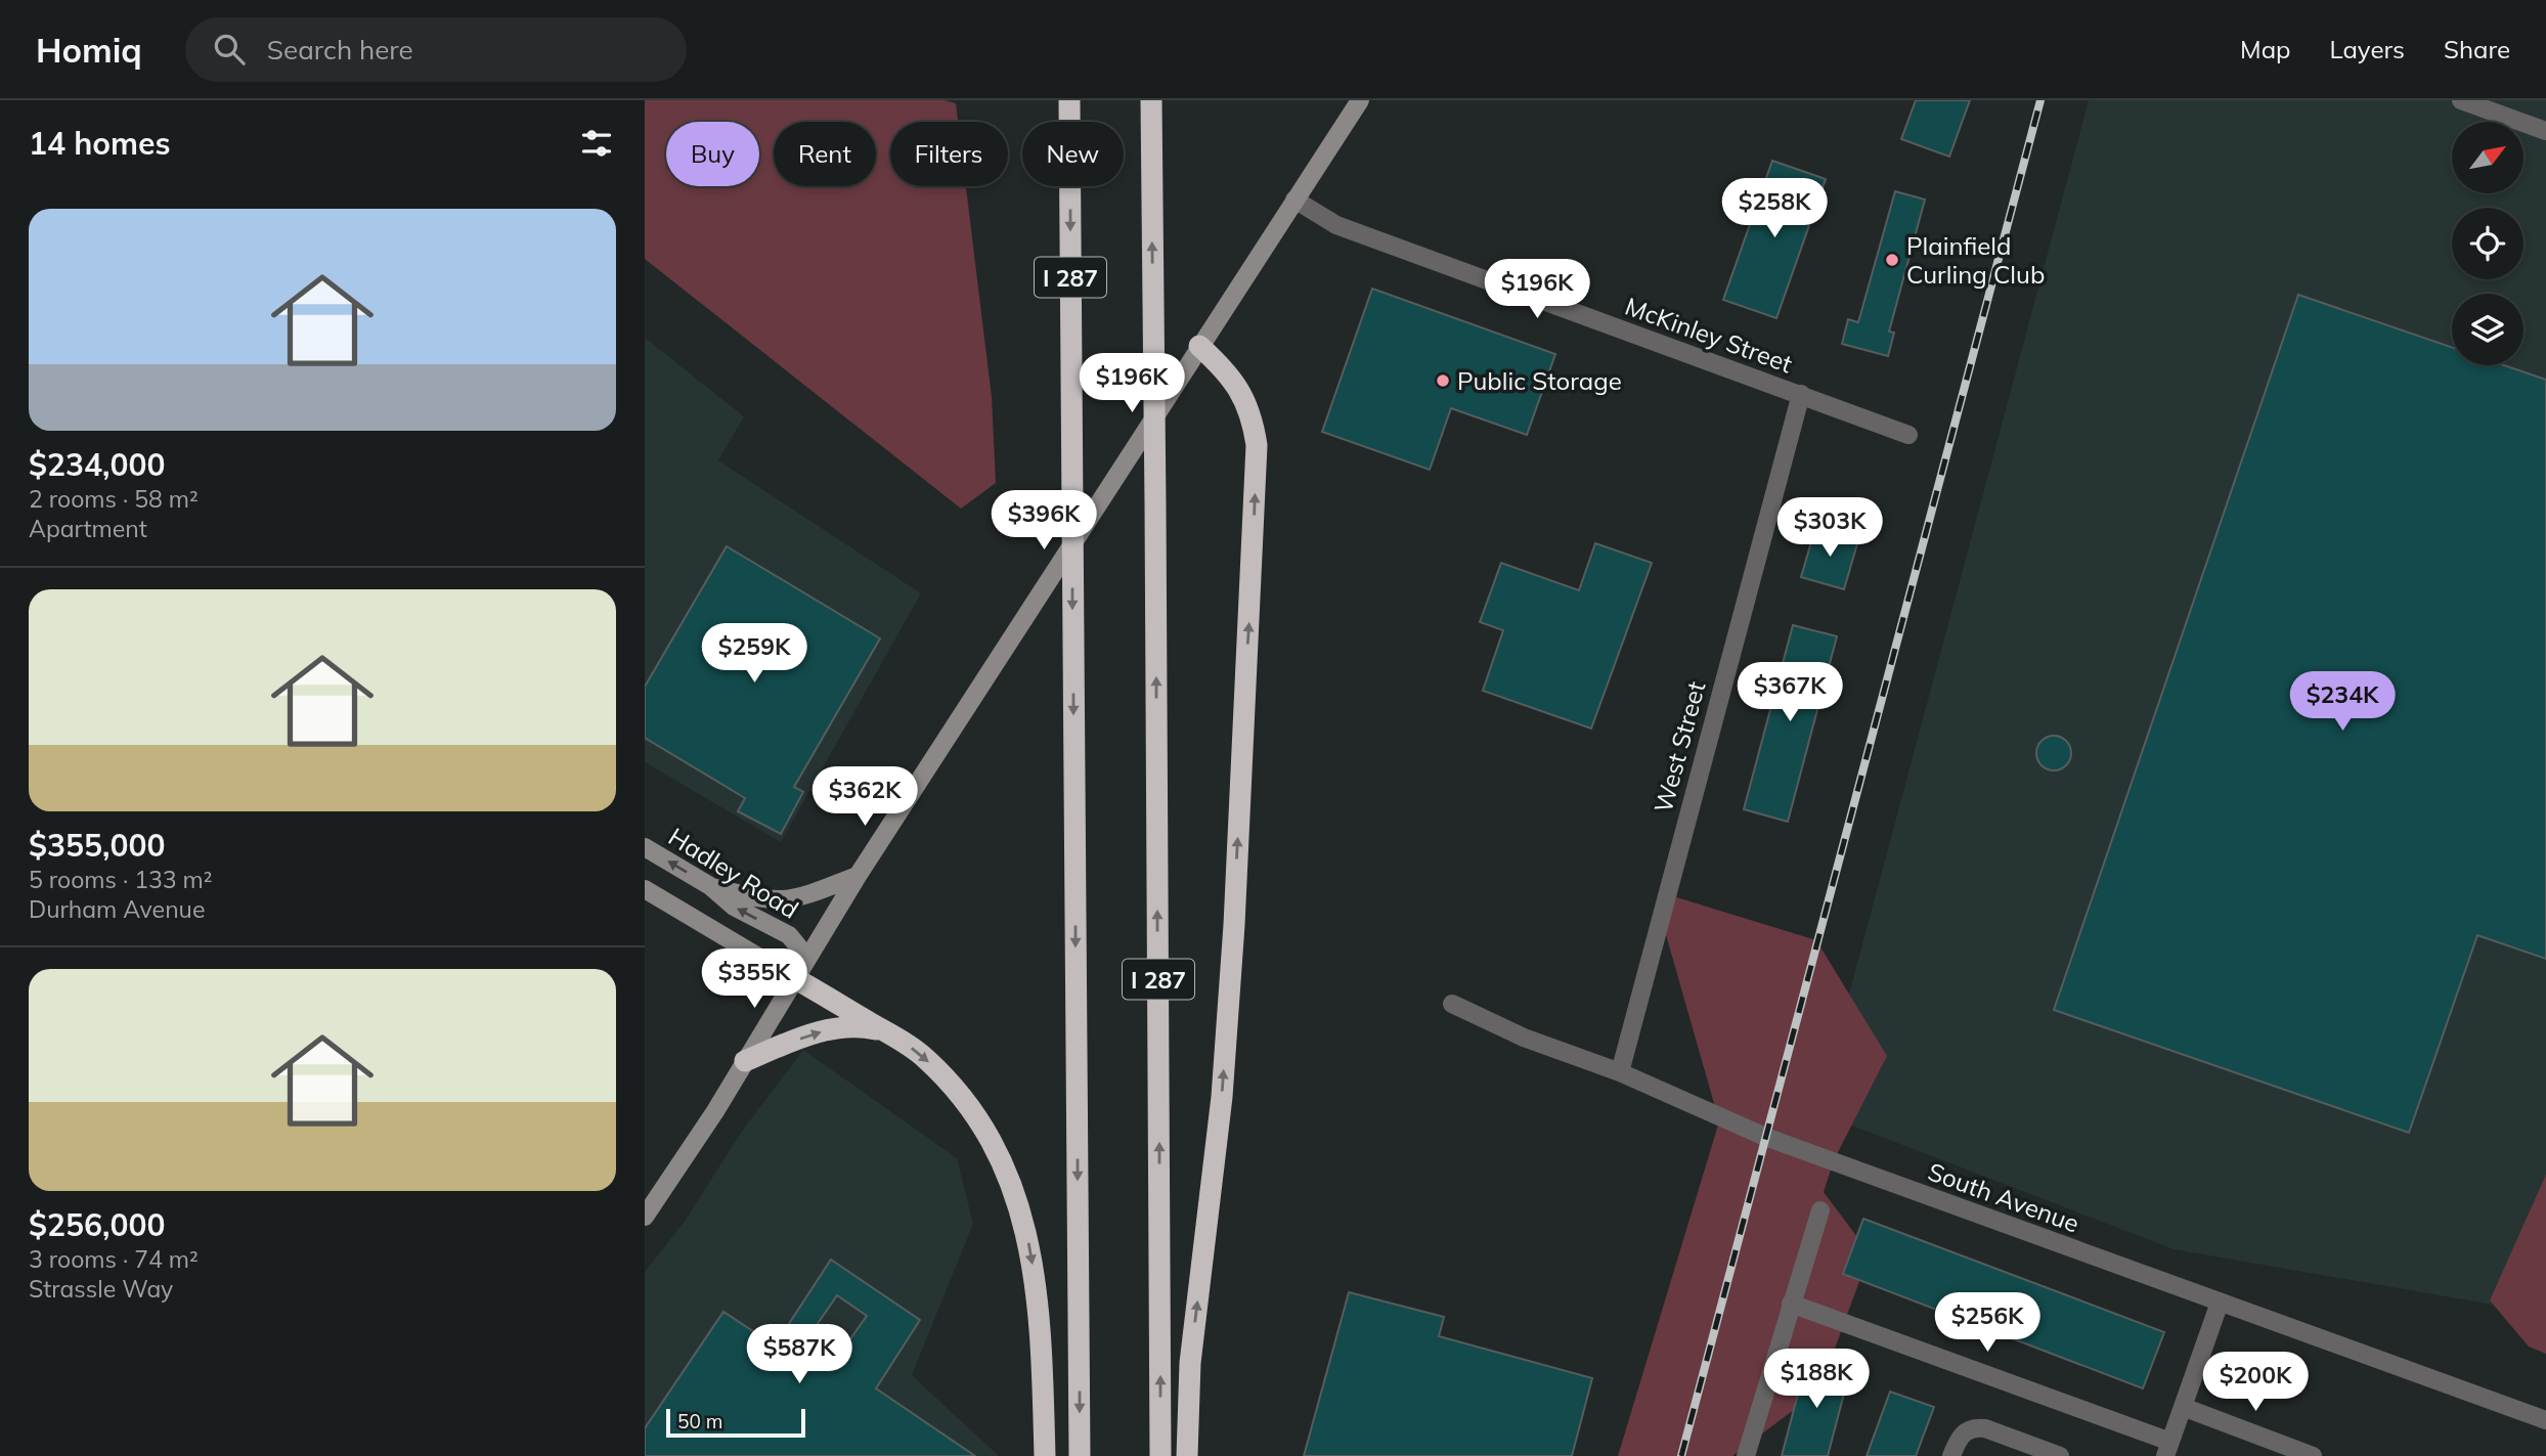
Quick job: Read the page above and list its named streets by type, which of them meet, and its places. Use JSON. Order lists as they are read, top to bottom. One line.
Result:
{"streets":{"highway":["I 287"],"main road":["Hadley Road"],"street":["McKinley Street","West Street","South Avenue"]},"crossings":[["McKinley Street","West Street"],["West Street","South Avenue"]],"places":["Plainfield Curling Club","Public Storage"],"scale_bar":"50 m","north":"top right","page":{"header":"Homiq","search":"Search here","nav":["Map","Layers","Share"],"heading":"14 homes","chip":["Buy","Rent","Filters","New"],"price":["$258K","$196K","$196K","$396K","$303K","$259K","$367K","$234K","$362K","$355K","$256K","$587K","$188K","$200K"],"list":[{"name":"$234,000","note":"2 rooms · 58 m² · Apartment"},{"name":"$355,000","note":"5 rooms · 133 m² · Durham Avenue"},{"name":"$256,000","note":"3 rooms · 74 m² · Strassle Way"}],"scale":"50 m"}}
